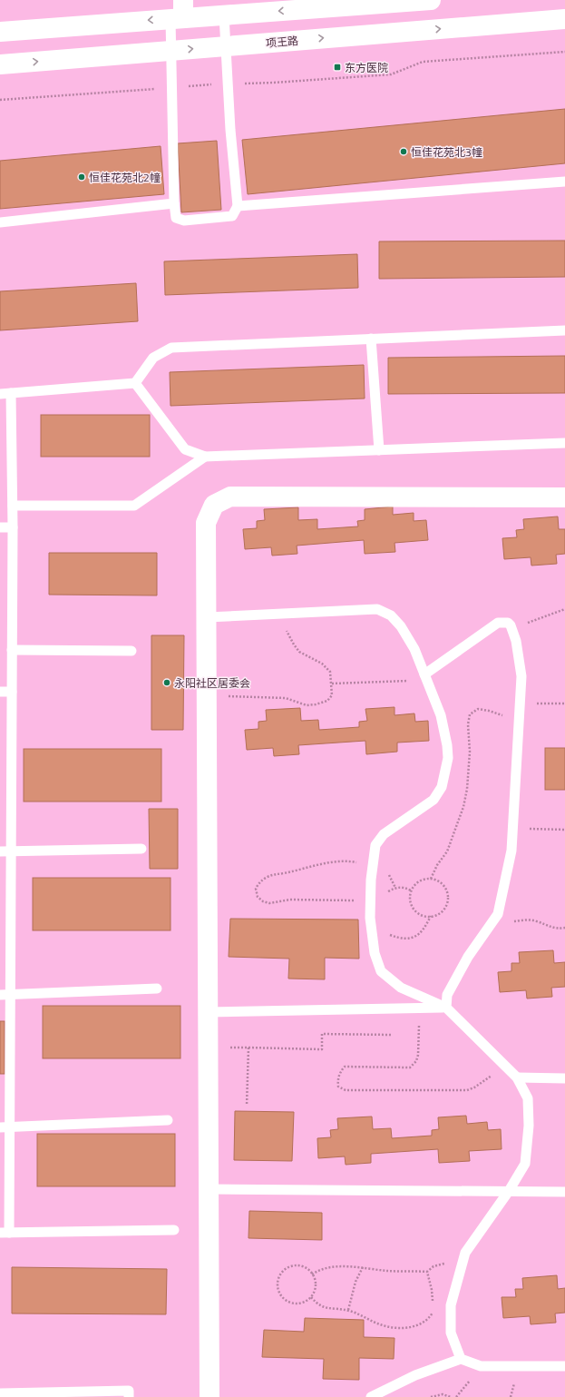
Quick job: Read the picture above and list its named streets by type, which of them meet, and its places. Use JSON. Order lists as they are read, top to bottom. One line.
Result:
{"streets":{"street":["项王路"]},"places":{"transit":["东方医院"],"other":["恒佳花苑北3幢","恒佳花苑北2幢","永阳社区居委会"]}}
